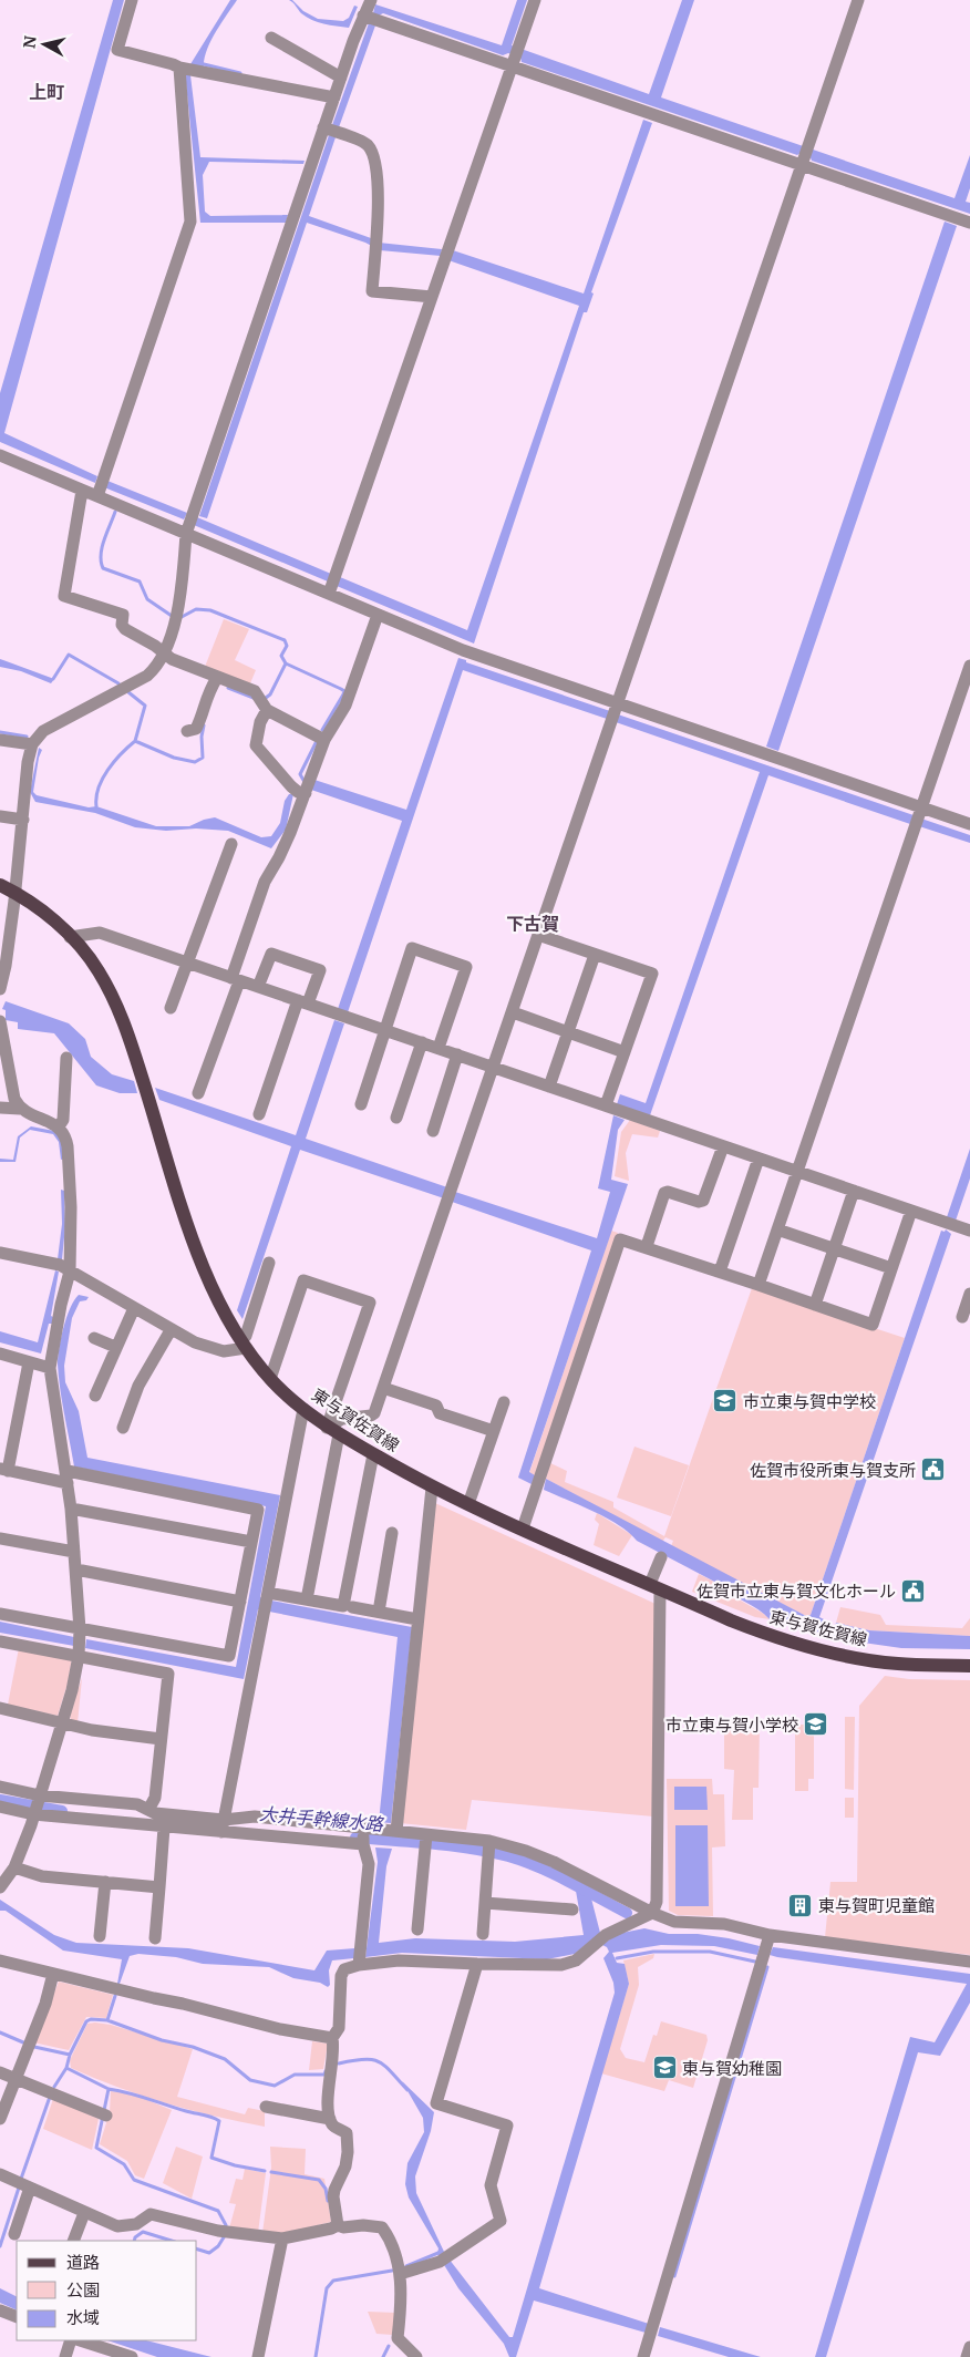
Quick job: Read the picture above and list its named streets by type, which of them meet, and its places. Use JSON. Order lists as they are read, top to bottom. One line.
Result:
{"streets":{"main road":["東与賀佐賀線"]},"districts":["上町","下古賀"],"water":["大井手幹線水路"],"places":{"school or university":["市立東与賀中学校","市立東与賀小学校","東与賀幼稚園"],"public building":["佐賀市役所東与賀支所","佐賀市立東与賀文化ホール"],"building":["東与賀町児童館"]},"legend":["道路","公園","水域"],"north":"left"}
